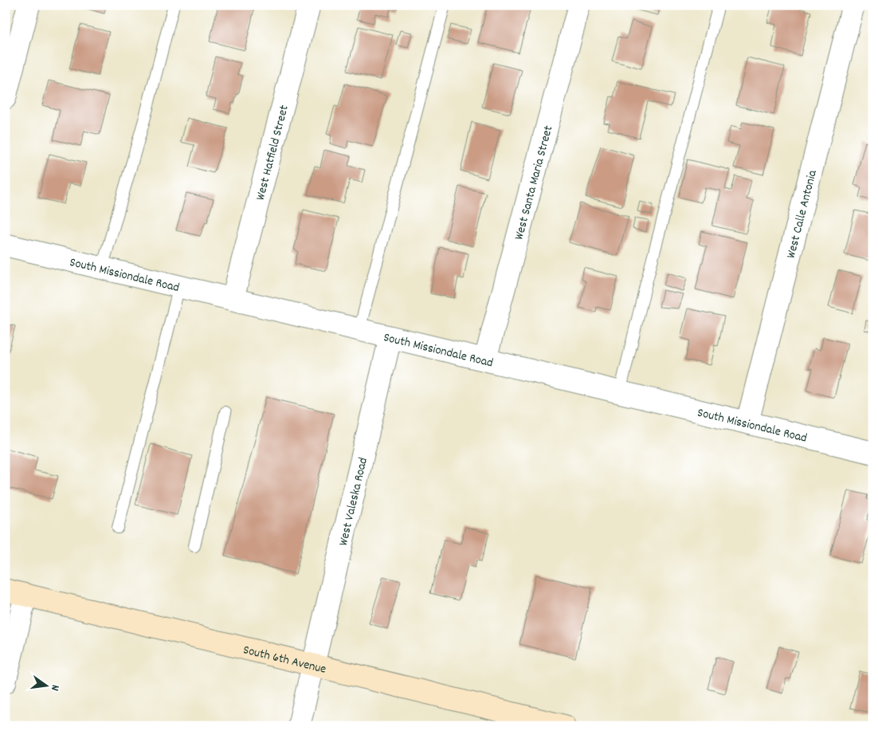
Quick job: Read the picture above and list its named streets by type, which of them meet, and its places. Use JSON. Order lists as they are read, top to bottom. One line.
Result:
{"streets":{"street":["West Hatfield Street","West Santa Maria Street","West Calle Antonia","South Missiondale Road","West Valeska Road","South 6th Avenue"]},"crossings":[["West Hatfield Street","South Missiondale Road"],["West Santa Maria Street","South Missiondale Road"],["West Calle Antonia","South Missiondale Road"],["South Missiondale Road","West Valeska Road"],["West Valeska Road","South 6th Avenue"]],"north":"right"}
